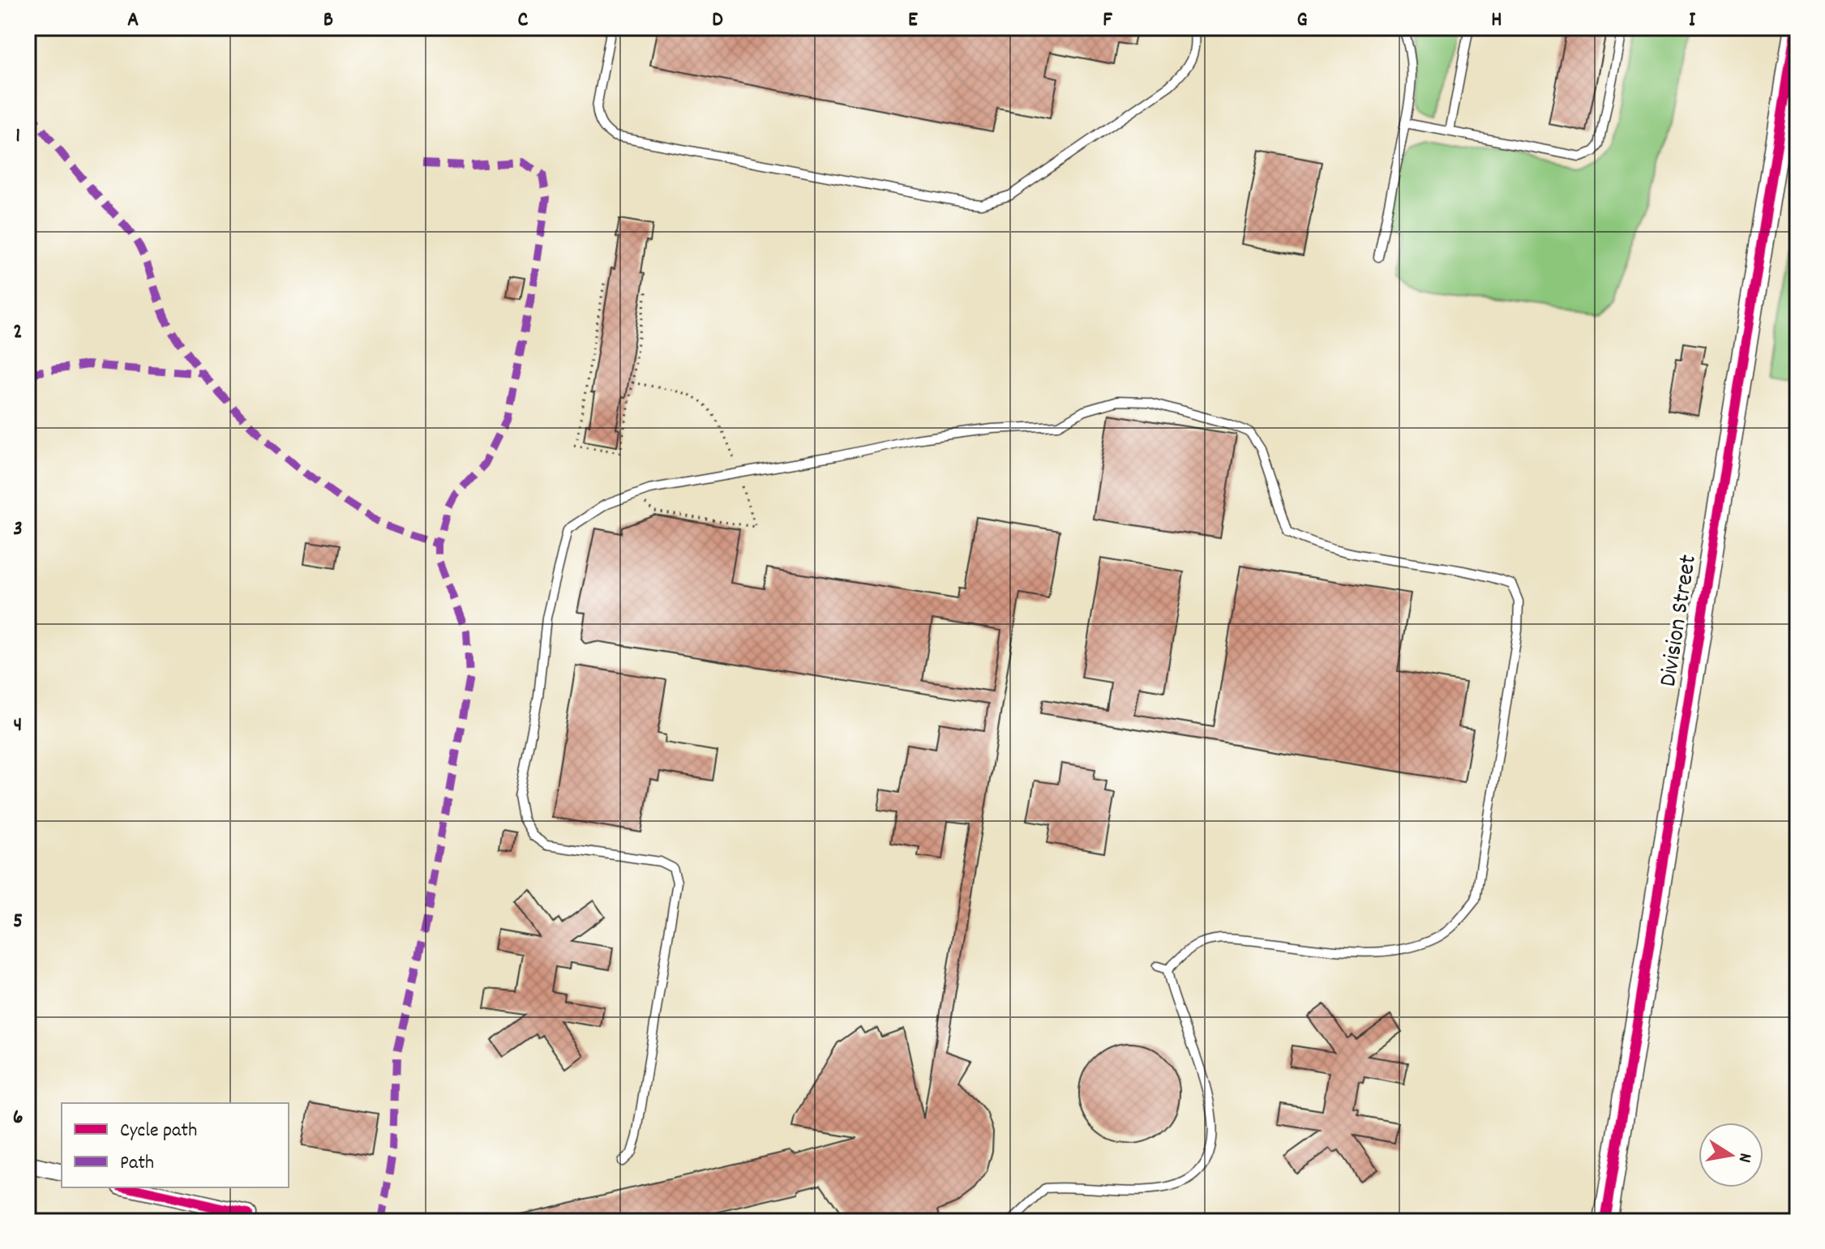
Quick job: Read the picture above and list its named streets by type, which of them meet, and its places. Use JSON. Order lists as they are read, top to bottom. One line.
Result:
{"streets":{"street":["Division Street"]},"legend":["Cycle path","Path"],"north":"right","grid":{"columns":["A","B","C","D","E","F","G","H","I"],"rows":["1","2","3","4","5","6"]}}
